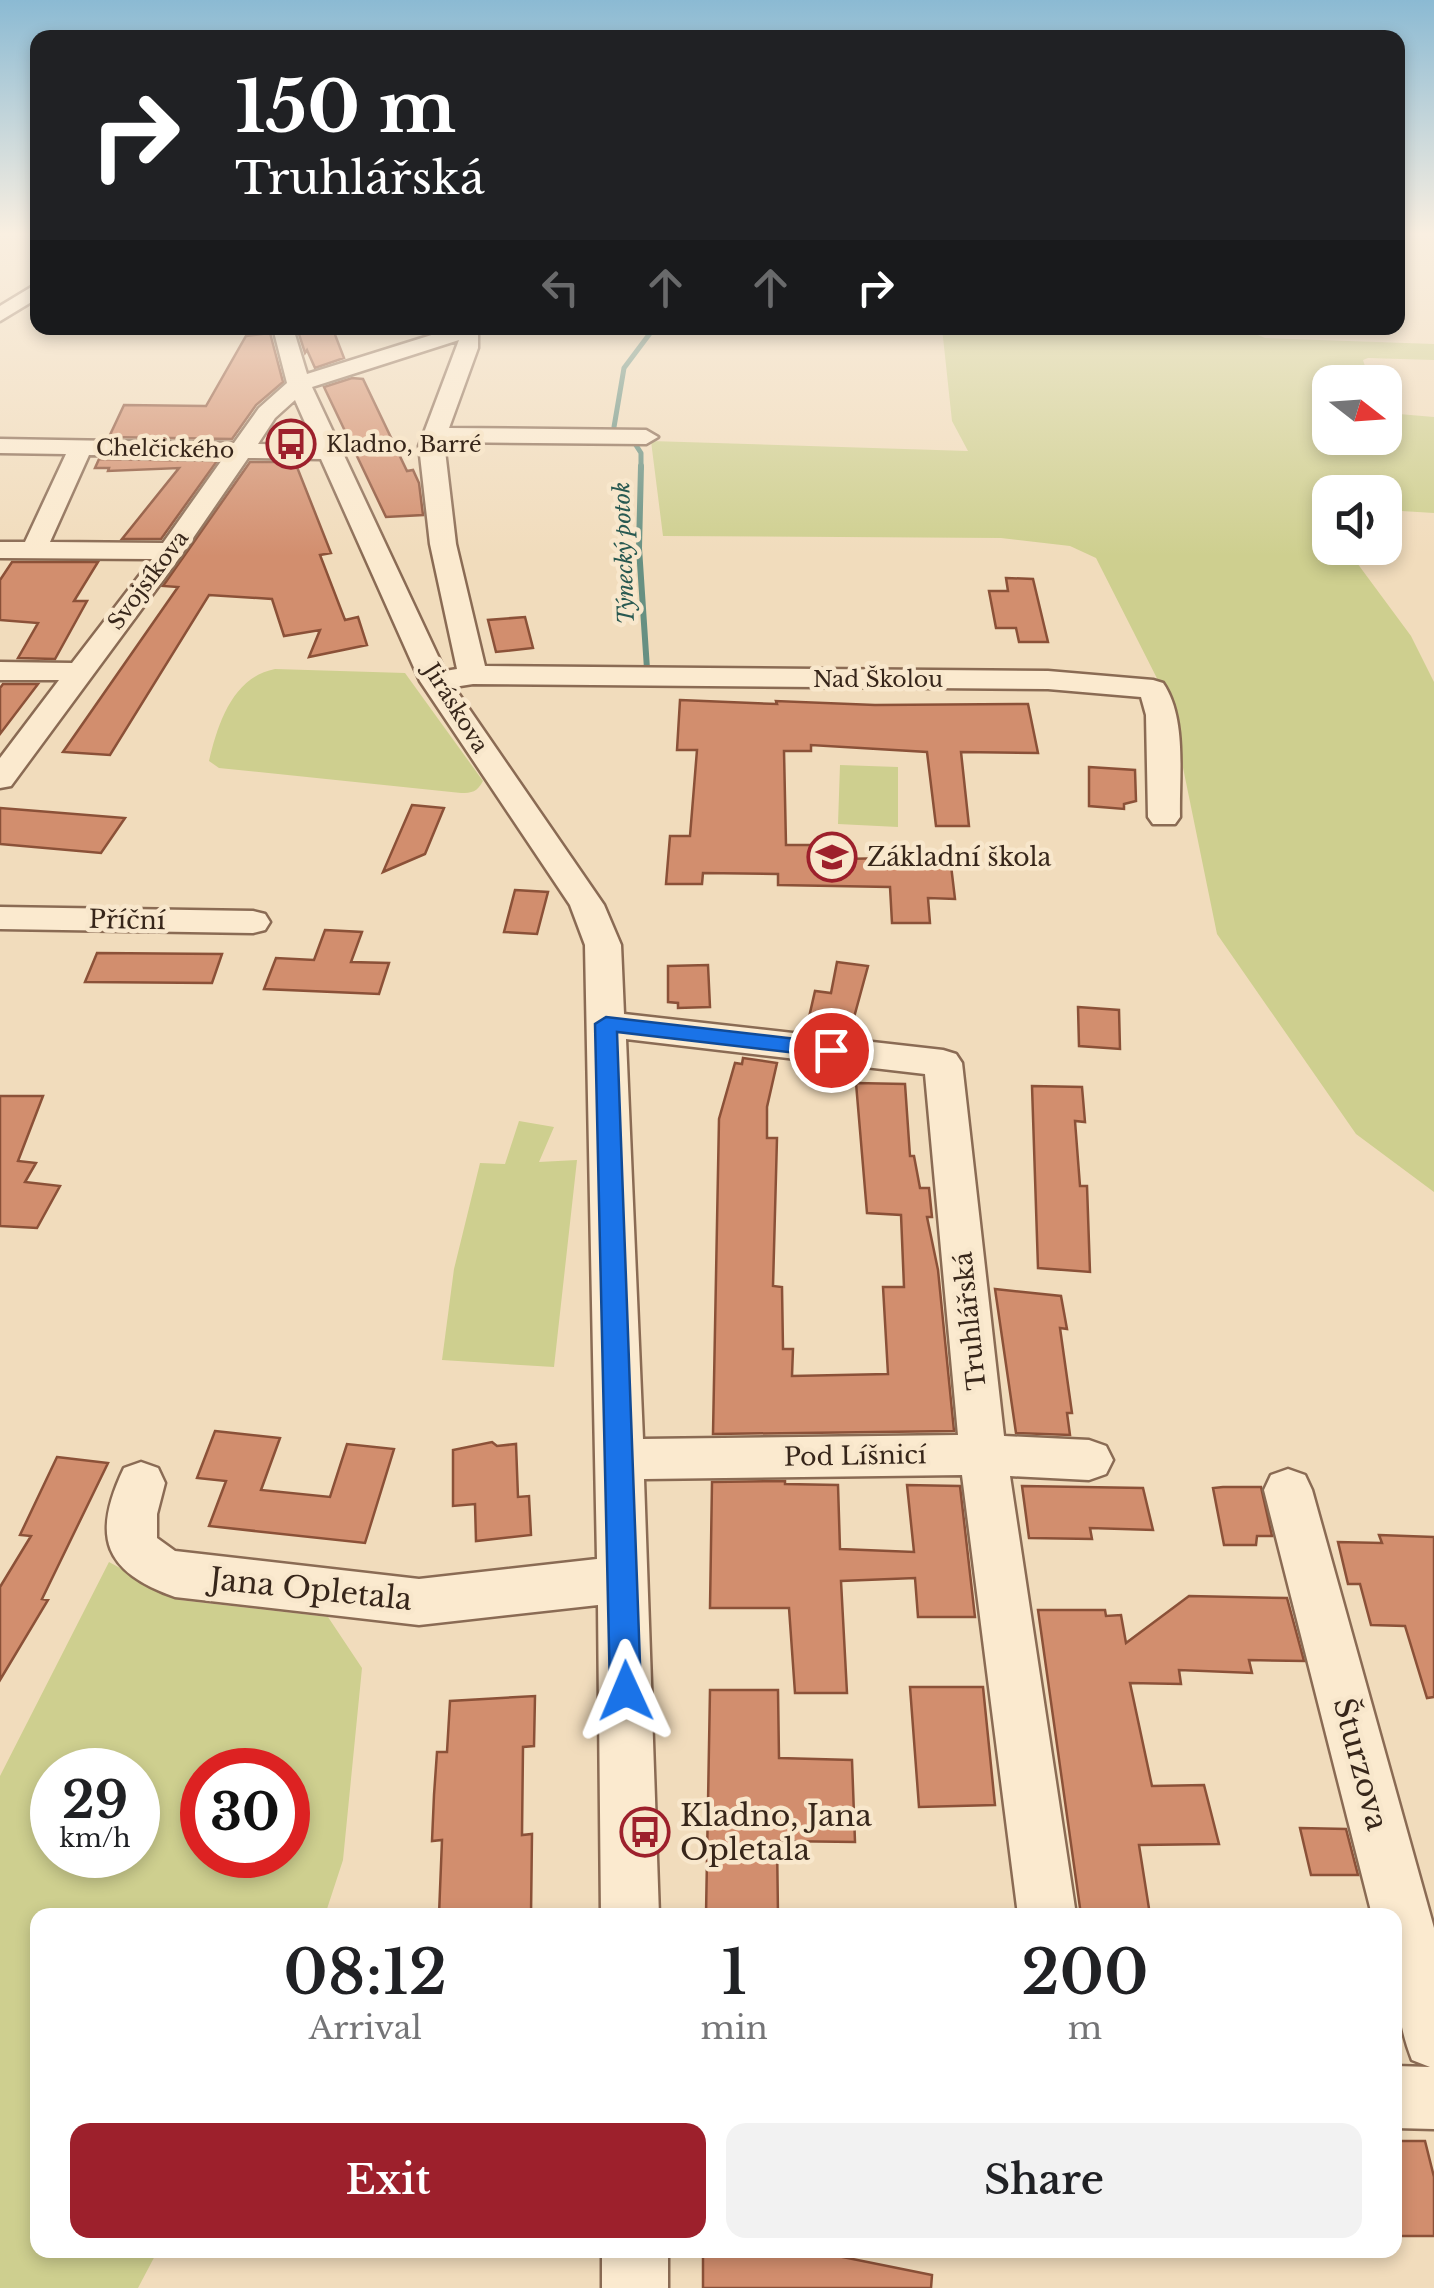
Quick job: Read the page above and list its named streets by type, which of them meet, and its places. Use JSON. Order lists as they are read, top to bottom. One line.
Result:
{"streets":{"street":["Chelčického","Svojsíkova","Nad Školou","Jiráskova","Příční","Truhlářská","Pod Líšnicí","Jana Opletala","Šturzova"]},"crossings":[["Chelčického","Svojsíkova"],["Chelčického","Jiráskova"],["Svojsíkova","Jiráskova"],["Jiráskova","Truhlářská"],["Truhlářská","Pod Líšnicí"]],"water":["Týnecký potok"],"places":{"bus stop":["Kladno, Barré","Kladno, Jana Opletala"],"school or university":["Základní škola"]},"north":"right","page":{"turn":["150 m","Truhlářská"],"speed":"29 km/h","limit":"30","eta":["08:12","Arrival","1","min","200","m"],"buttons":["Exit","Share"]}}
